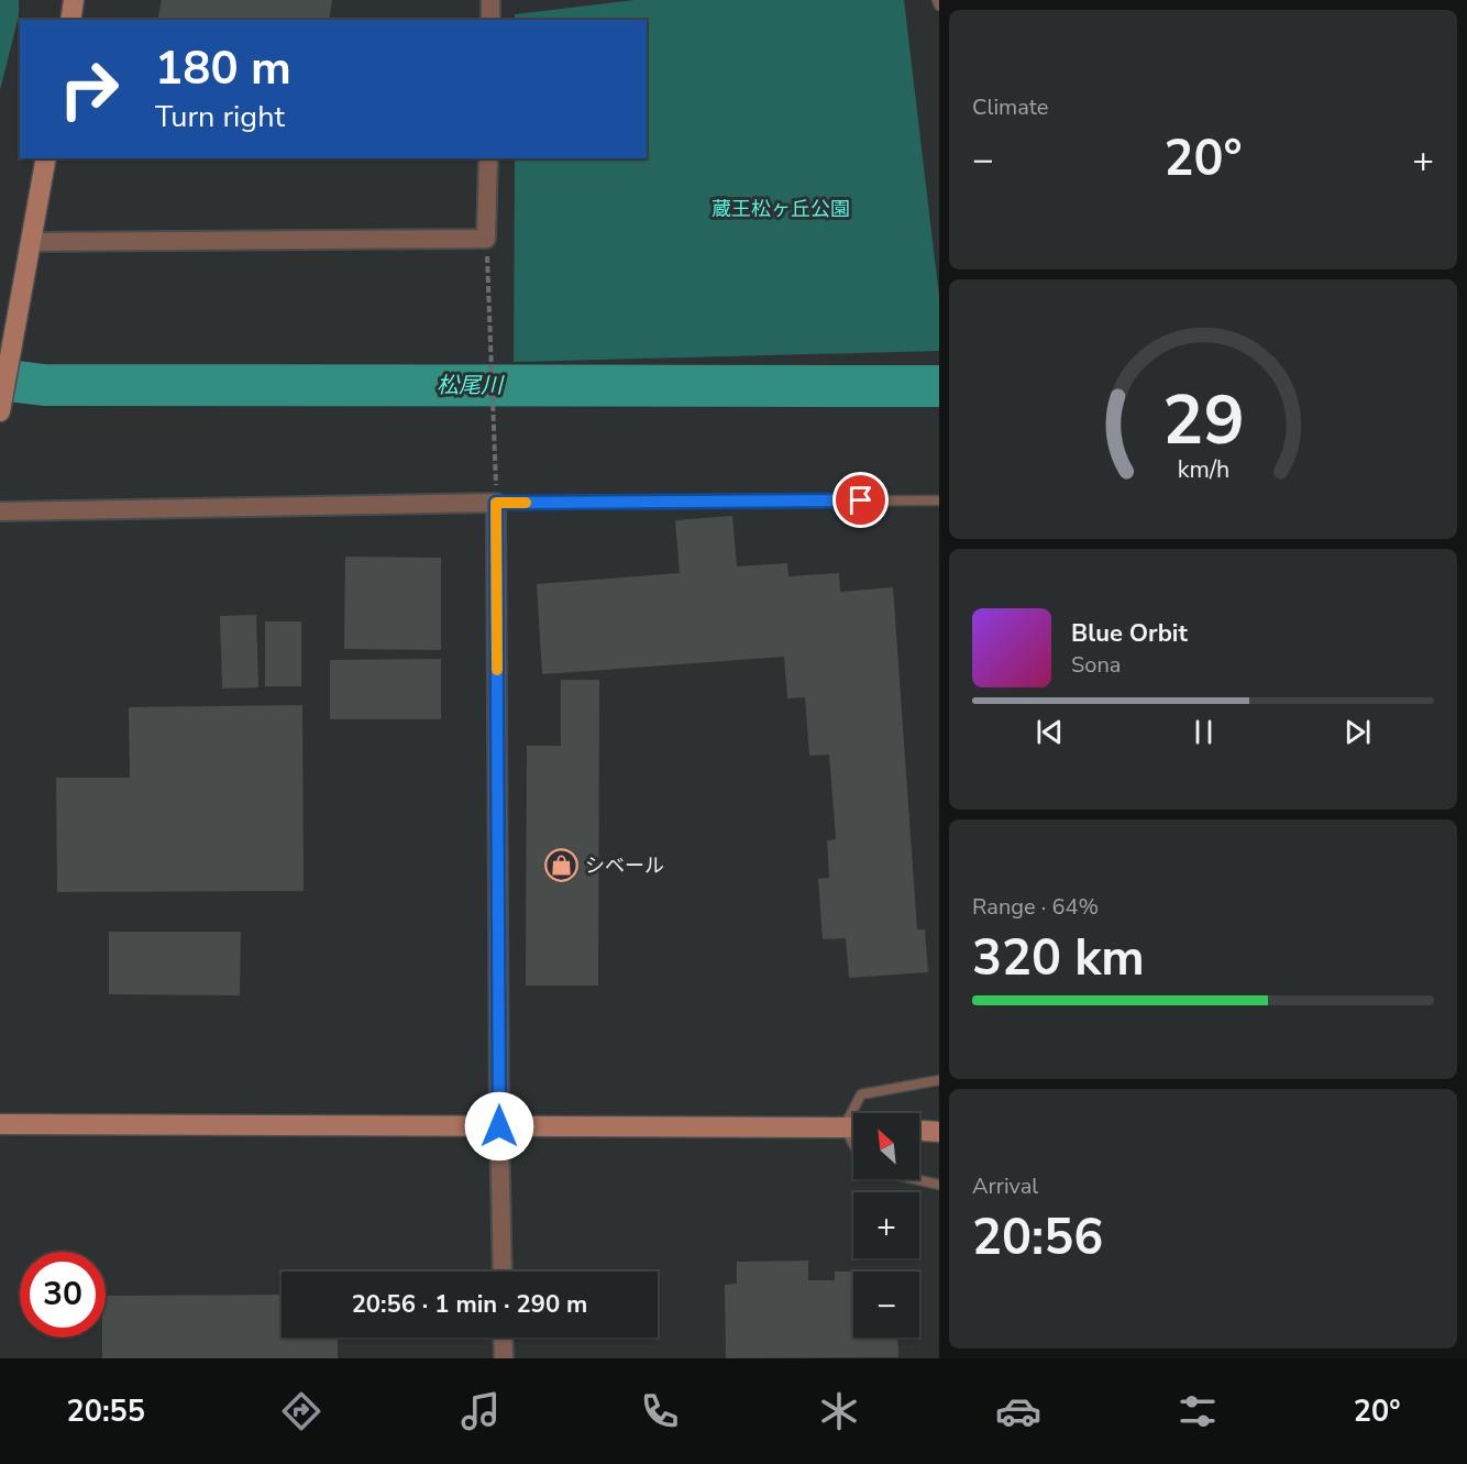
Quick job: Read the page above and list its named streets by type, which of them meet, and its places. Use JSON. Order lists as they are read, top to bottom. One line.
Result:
{"water":["松尾川"],"parks":["蔵王松ヶ丘公園"],"places":{"shop":["シベール"]},"north":"top left","page":{"tile":["Climate",["Range · 64%","320 km"],["Arrival","20:56"]],"turn":["180 m","Turn right"],"heat":["−","20°","+"],"song":["Blue Orbit","Sona"],"map_buttons":["+","−"],"limit":"30","trip":"20:56 · 1 min · 290 m","tabs":["20:55","20°"],"gauge":["29","km/h"]}}
